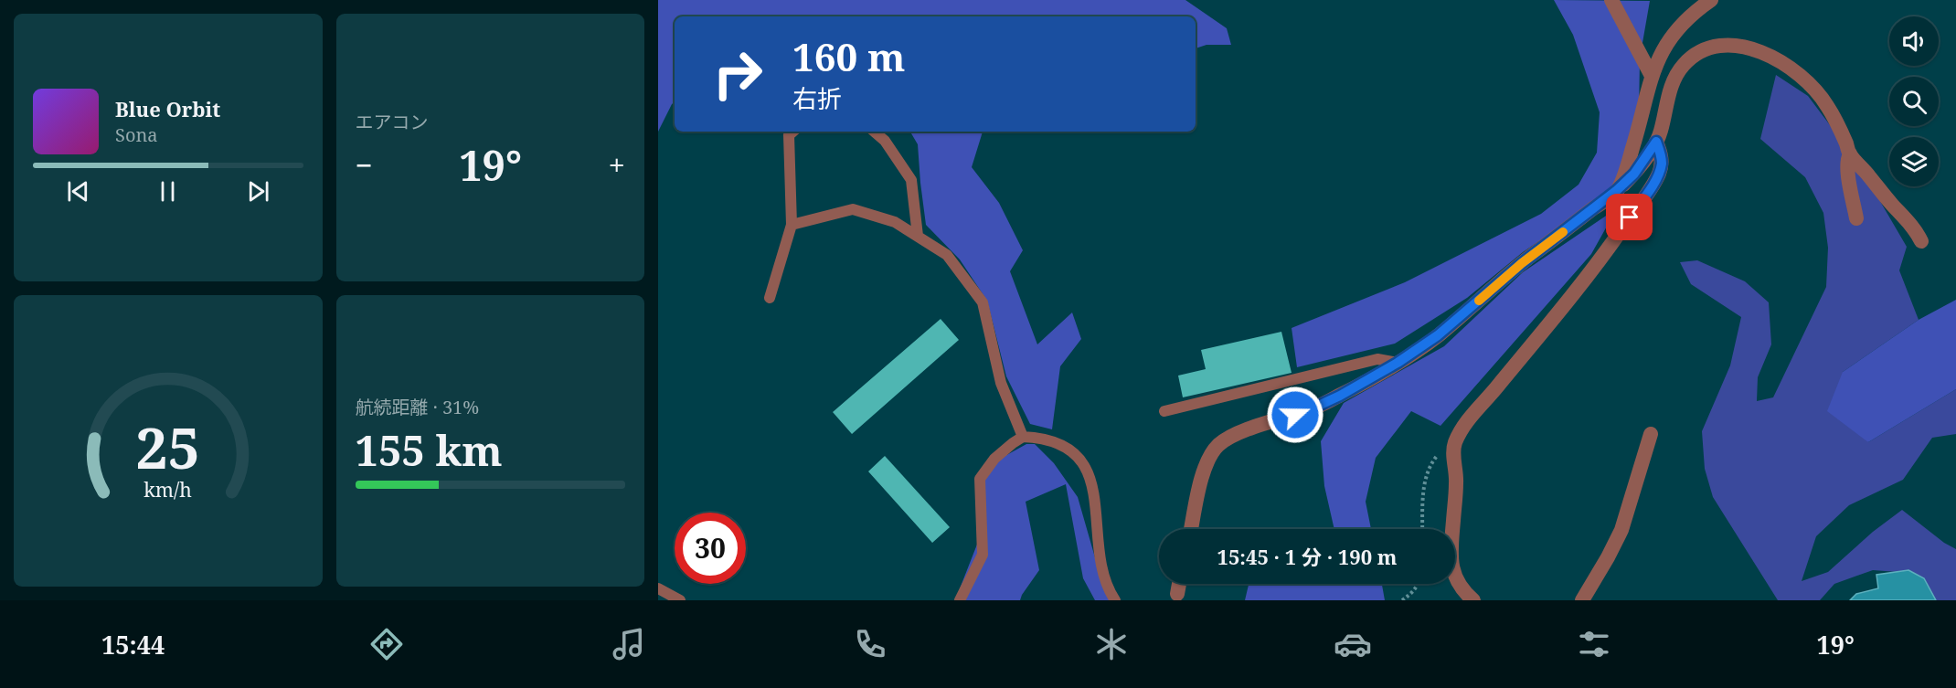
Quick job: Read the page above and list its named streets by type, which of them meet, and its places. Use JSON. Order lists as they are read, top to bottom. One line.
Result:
{"page":{"tile":["エアコン",["航続距離 · 31%","155 km"]],"turn":["160 m","右折"],"song":["Blue Orbit","Sona"],"heat":["−","19°","+"],"limit":"30","trip":"15:45 · 1 分 · 190 m","tabs":["15:44","19°"],"gauge":["25","km/h"]}}
